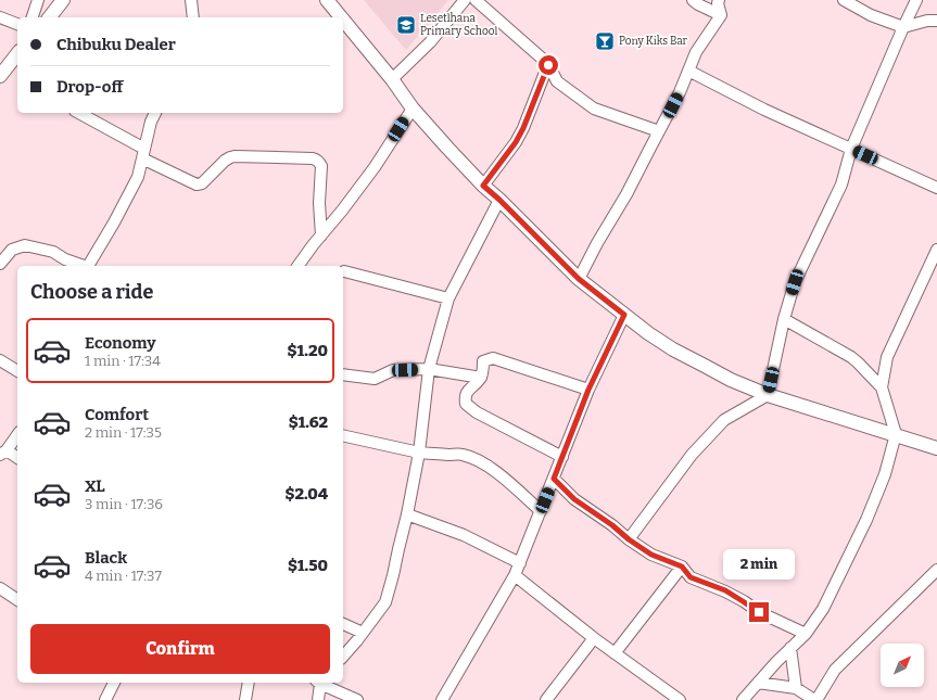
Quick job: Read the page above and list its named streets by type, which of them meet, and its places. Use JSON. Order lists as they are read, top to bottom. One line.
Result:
{"places":{"school or university":["Lesetlhana Primary School"],"bar":["Pony Kiks Bar"]},"north":"top right","page":{"banner":["Chibuku Dealer","Drop-off"],"heading":"Choose a ride","list":[{"name":"Economy","note":"1 min · 17:34","value":"$1.20"},{"name":"Comfort","note":"2 min · 17:35","value":"$1.62"},{"name":"XL","note":"3 min · 17:36","value":"$2.04"},{"name":"Black","note":"4 min · 17:37","value":"$1.50"}],"bubble":"2 min","buttons":"Confirm"}}
